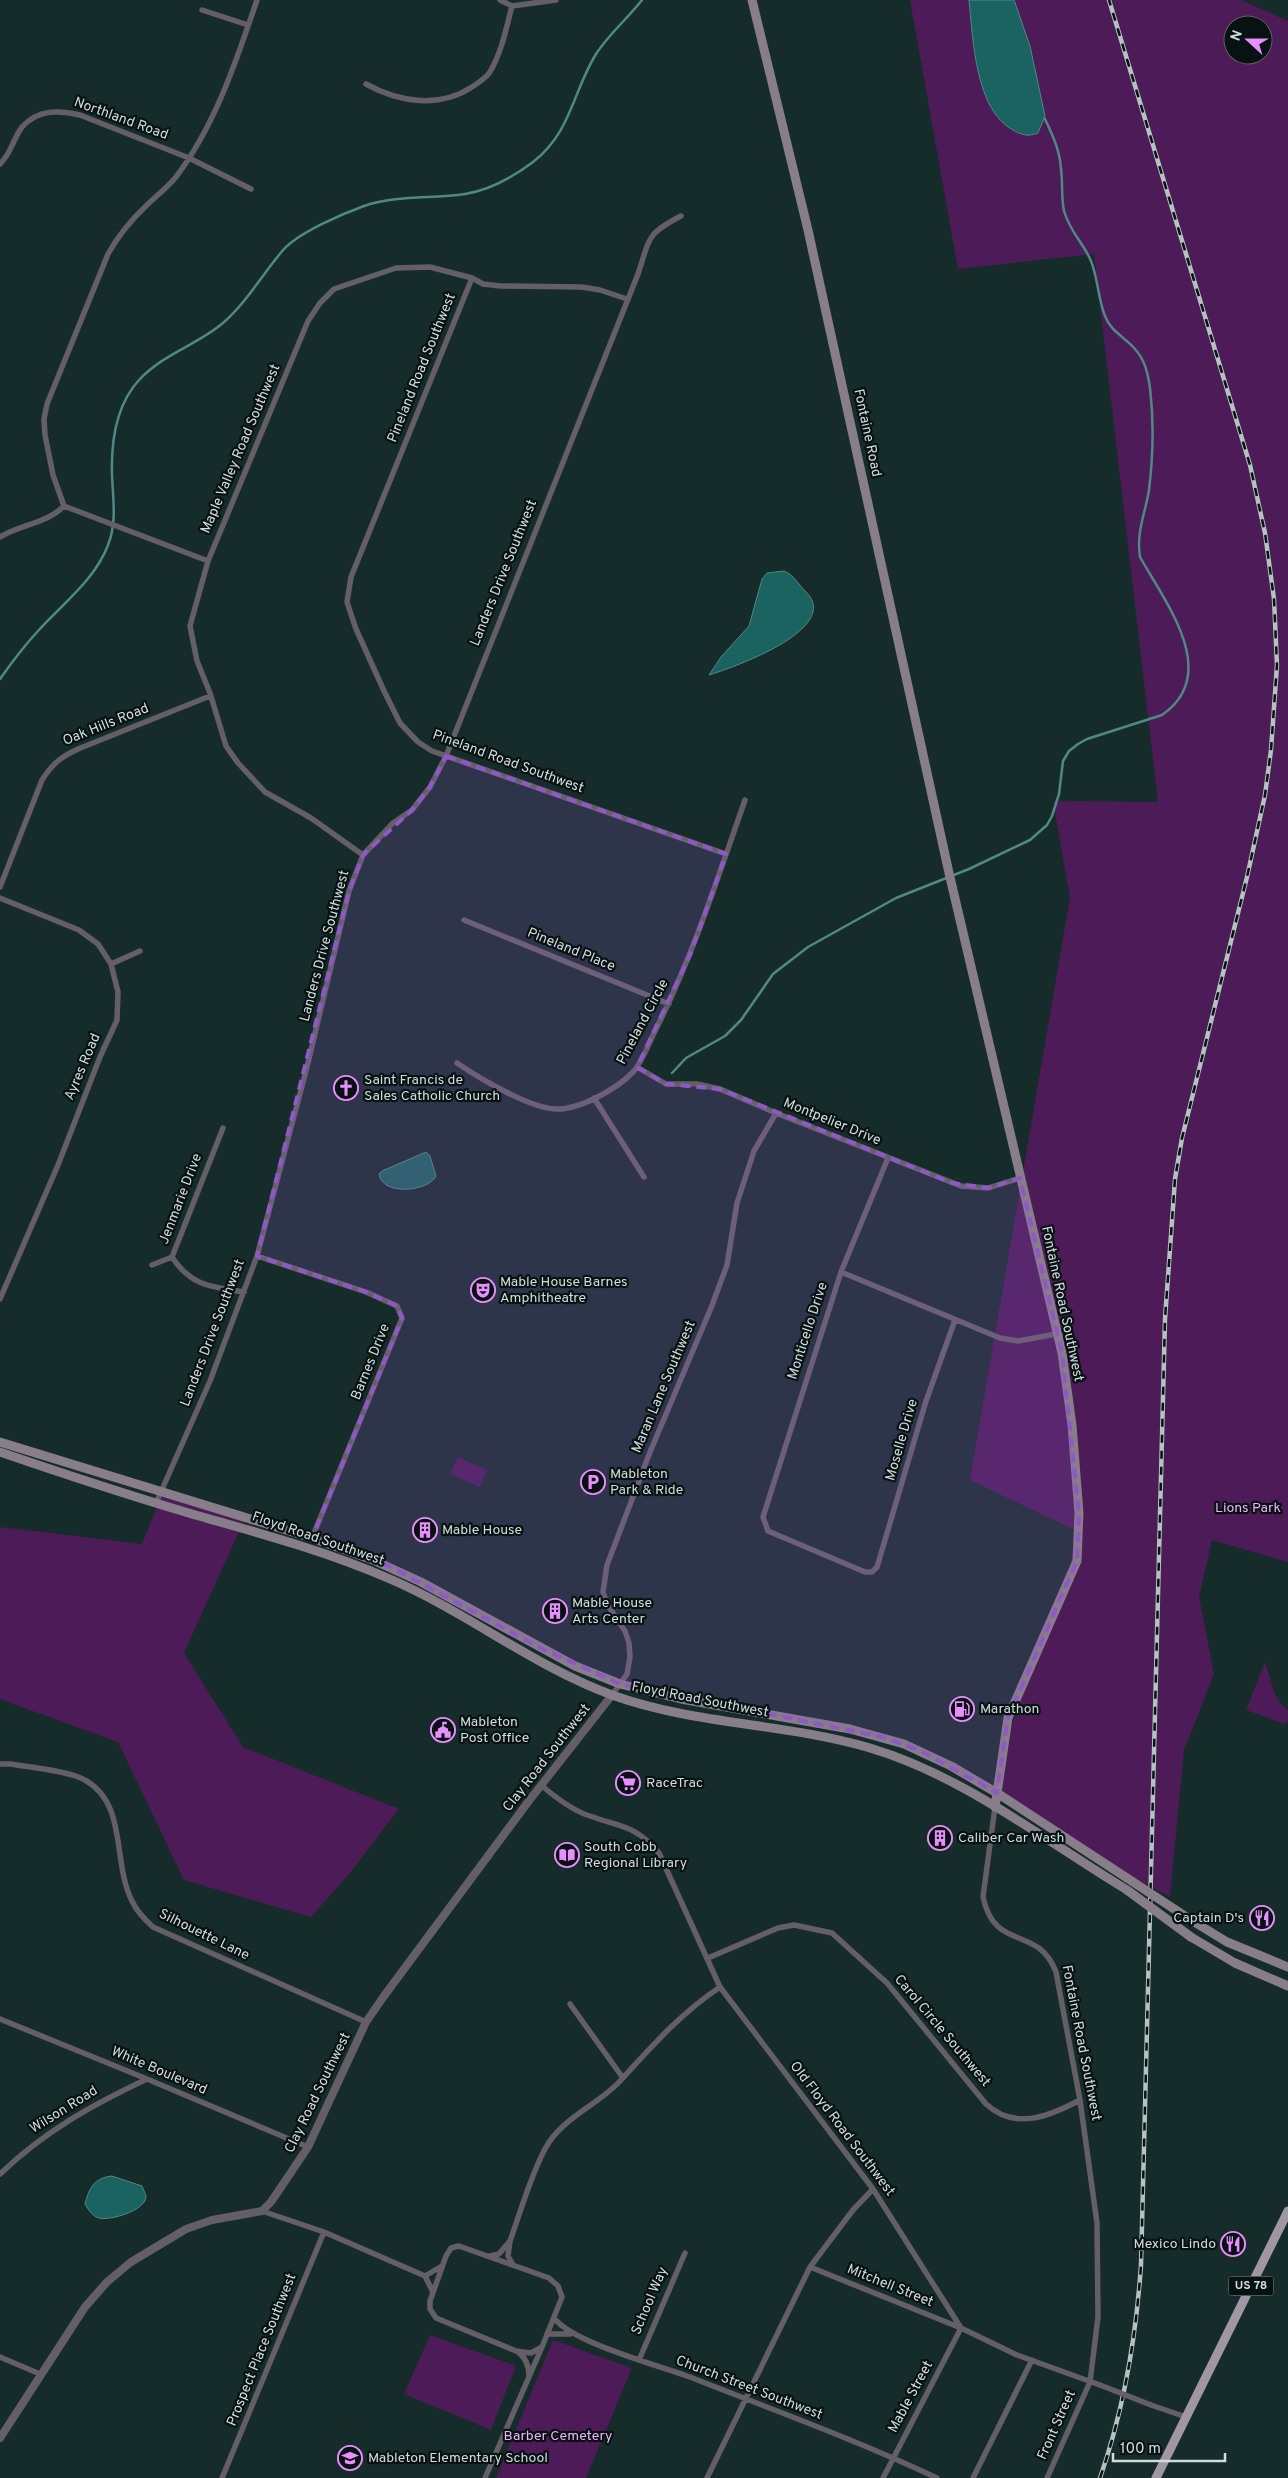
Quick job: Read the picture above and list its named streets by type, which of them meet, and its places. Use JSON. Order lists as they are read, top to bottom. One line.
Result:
{"streets":{"main road":["Fontaine Road","Fontaine Road Southwest","Floyd Road Southwest","US 78"],"street":["Northland Road","Pineland Road Southwest","Maple Valley Road Southwest","Landers Drive Southwest","Oak Hills Road","Pineland Place","Pineland Circle","Ayres Road","Montpelier Drive","Jenmarie Drive","Monticello Drive","Barnes Drive","Maran Lane Southwest","Moselle Drive","Clay Road Southwest","Silhouette Lane","Carol Circle Southwest","White Boulevard","Wilson Road","Old Floyd Road Southwest","Mitchell Street","School Way","Prospect Place Southwest","Church Street Southwest","Mable Street","Front Street"]},"crossings":[["Pineland Road Southwest","Maple Valley Road Southwest"],["Pineland Road Southwest","Landers Drive Southwest"],["Pineland Road Southwest","Pineland Circle"],["Fontaine Road","Fontaine Road Southwest"],["Maple Valley Road Southwest","Landers Drive Southwest"],["Maple Valley Road Southwest","Oak Hills Road"],["Landers Drive Southwest","Jenmarie Drive"],["Landers Drive Southwest","Barnes Drive"],["Landers Drive Southwest","Floyd Road Southwest"],["Pineland Place","Pineland Circle"],["Pineland Circle","Montpelier Drive"],["Montpelier Drive","Fontaine Road Southwest"],["Montpelier Drive","Monticello Drive"],["Montpelier Drive","Maran Lane Southwest"],["Fontaine Road Southwest","Floyd Road Southwest"],["Fontaine Road Southwest","Carol Circle Southwest"],["Fontaine Road Southwest","Front Street"],["Monticello Drive","Moselle Drive"],["Barnes Drive","Floyd Road Southwest"],["Maran Lane Southwest","Floyd Road Southwest"],["Maran Lane Southwest","Clay Road Southwest"],["Floyd Road Southwest","Clay Road Southwest"],["Clay Road Southwest","Silhouette Lane"],["Clay Road Southwest","White Boulevard"],["Clay Road Southwest","Old Floyd Road Southwest"],["Carol Circle Southwest","Old Floyd Road Southwest"],["White Boulevard","Wilson Road"],["Old Floyd Road Southwest","Mitchell Street"],["Old Floyd Road Southwest","Mable Street"],["Mitchell Street","Mable Street"],["School Way","Church Street Southwest"],["Church Street Southwest","Mable Street"]],"parks":["Lions Park","Barber Cemetery"],"places":{"church":["Saint Francis de Sales Catholic Church"],"theatre":["Mable House Barnes Amphitheatre"],"parking":["Mableton Park & Ride"],"building":["Mable House","Mable House Arts Center","Caliber Car Wash"],"fuel station":["Marathon"],"public building":["Mableton Post Office"],"supermarket":["RaceTrac"],"library":["South Cobb Regional Library"],"restaurant":["Captain D's","Mexico Lindo"],"school or university":["Mableton Elementary School"]},"scale_bar":"100 m","north":"left"}
